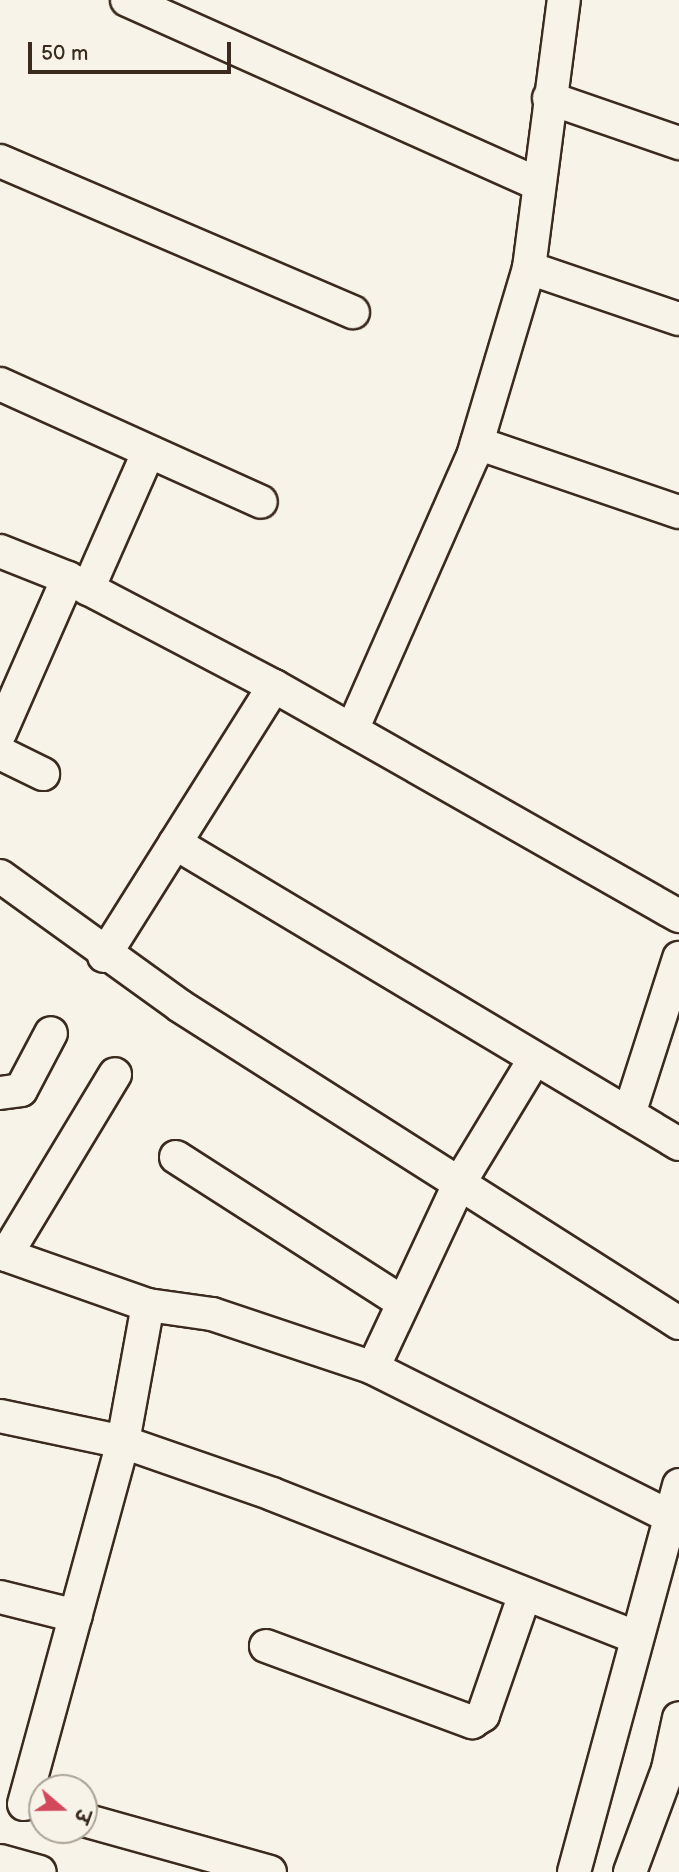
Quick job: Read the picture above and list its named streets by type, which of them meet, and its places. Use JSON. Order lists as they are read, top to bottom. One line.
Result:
{"scale_bar":"50 m","north":"right"}
